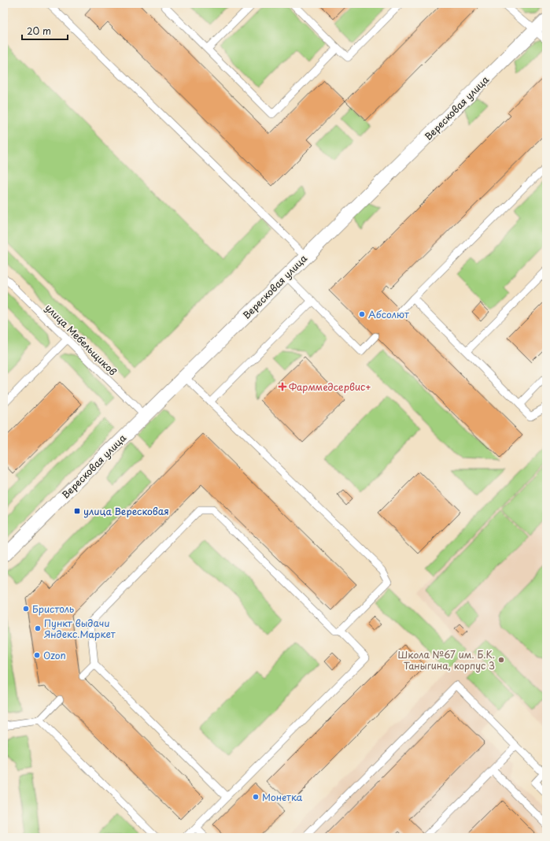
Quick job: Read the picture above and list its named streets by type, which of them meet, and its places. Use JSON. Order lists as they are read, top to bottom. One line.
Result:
{"streets":{"street":["Вересковая улица"],"lane":["улица Мебельщиков"]},"crossings":[["Вересковая улица","улица Мебельщиков"]],"places":{"other":["Абсолют","Бристоль","Пункт выдачи Яндекс.Маркет","Ozon","Школа №67 им. Б.К. Таныгина, корпус 3","Монетка"],"health":["Фарммедсервис+"],"transit":["улица Вересковая"]},"scale_bar":"20 m"}
